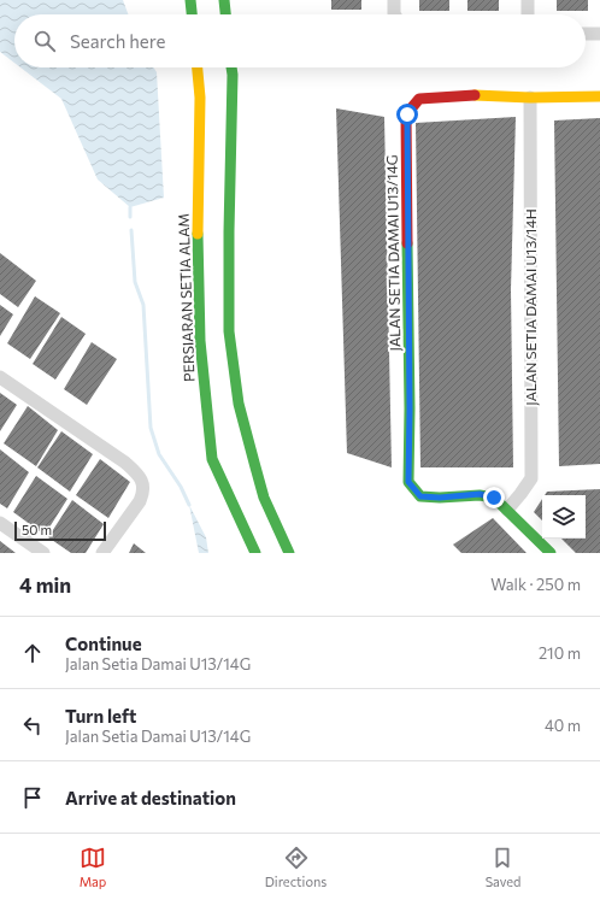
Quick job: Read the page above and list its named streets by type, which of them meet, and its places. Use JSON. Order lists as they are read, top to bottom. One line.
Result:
{"streets":{"main road":["JALAN SETIA DAMAI U13/14G","PERSIARAN SETIA ALAM"],"street":["JALAN SETIA DAMAI U13/14H"]},"crossings":[["JALAN SETIA DAMAI U13/14G","JALAN SETIA DAMAI U13/14H"]],"scale_bar":"50 m","page":{"search":"Search here","scale":"50 m","heading":["4 min","Walk · 250 m"],"list":[["Continue","Jalan Setia Damai U13/14G","210 m"],["Turn left","Jalan Setia Damai U13/14G","40 m"],"Arrive at destination"],"nav":["Map","Directions","Saved"]}}
